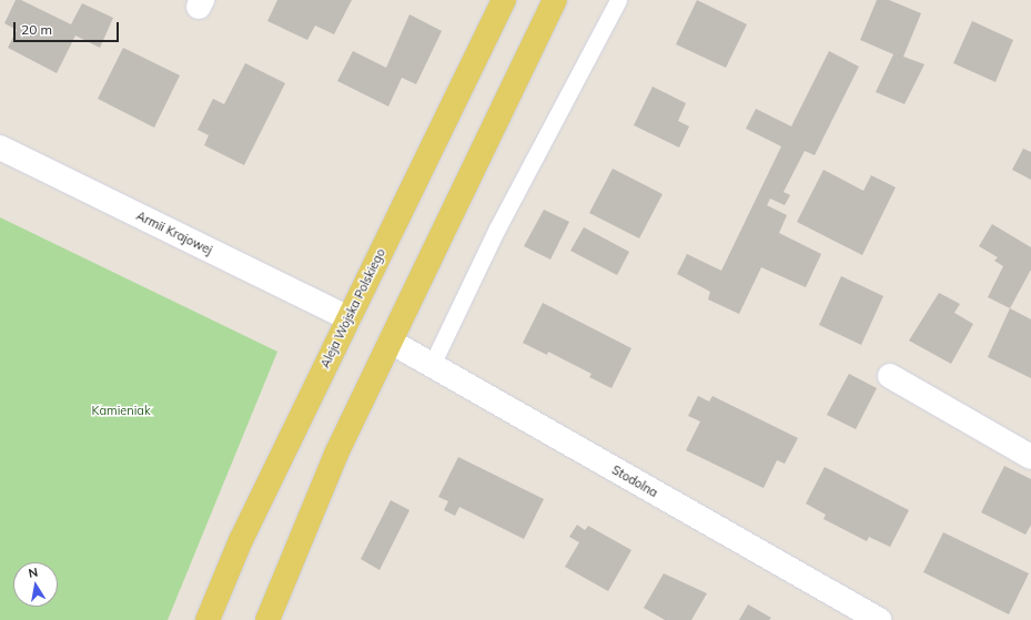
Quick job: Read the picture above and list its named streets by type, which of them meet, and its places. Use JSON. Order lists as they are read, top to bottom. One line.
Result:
{"streets":{"main road":["Aleja Wojska Polskiego"],"street":["Armii Krajowej","Stodolna"]},"crossings":[["Armii Krajowej","Aleja Wojska Polskiego"]],"parks":["Kamieniak"],"scale_bar":"20 m","north":"top"}
